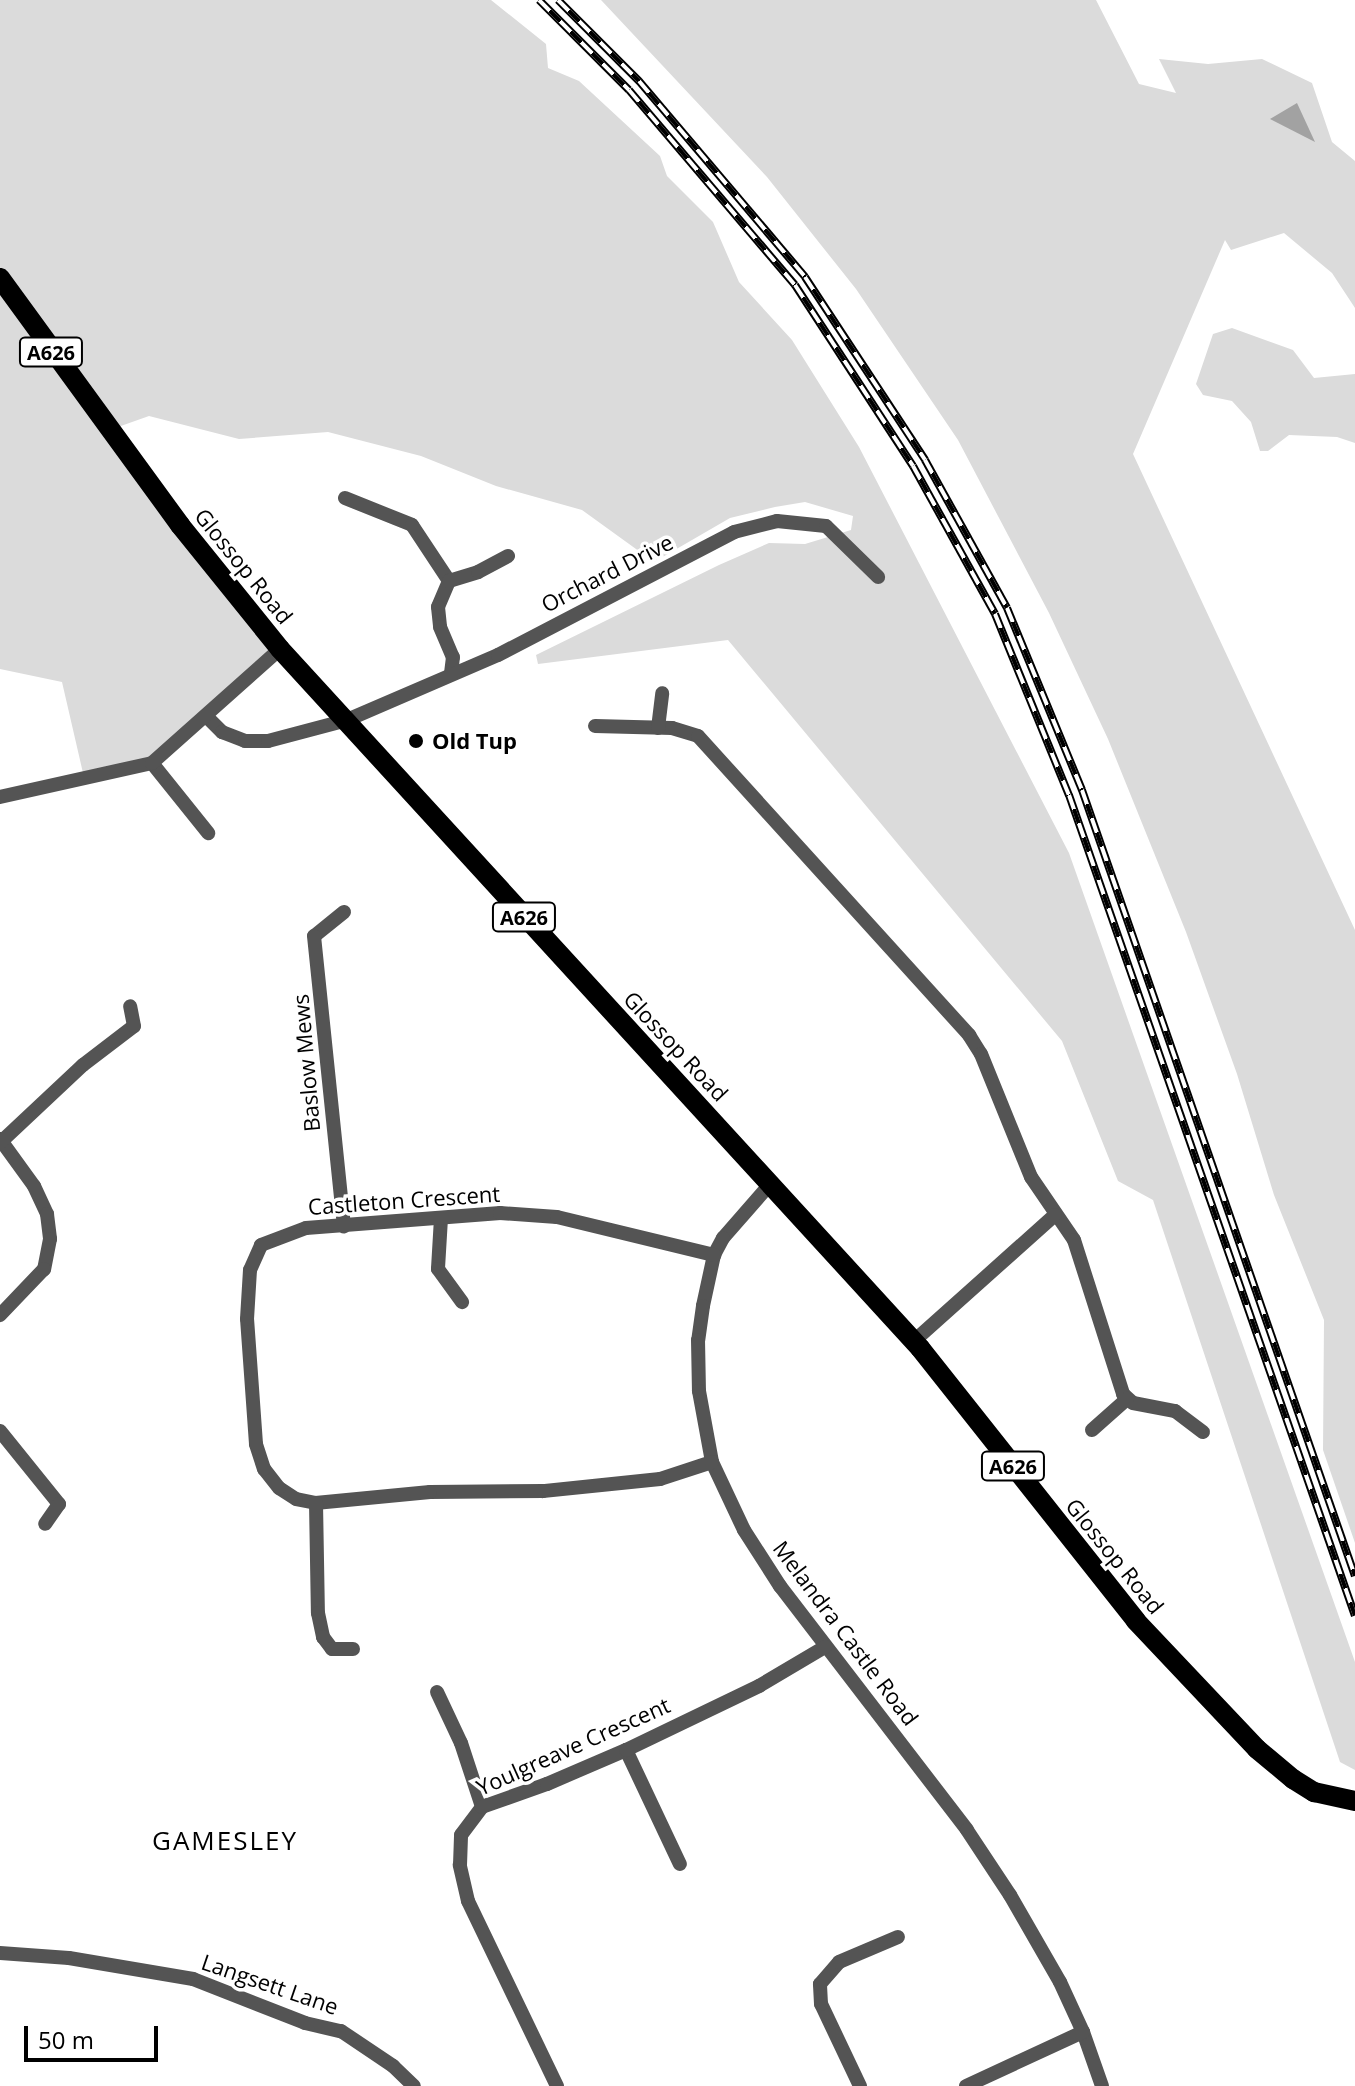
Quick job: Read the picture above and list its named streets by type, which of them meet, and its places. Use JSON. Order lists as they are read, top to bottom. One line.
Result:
{"streets":{"main road":["A626","Glossop Road"],"street":["Orchard Drive","Baslow Mews","Castleton Crescent","Melandra Castle Road","Youlgreave Crescent","Langsett Lane"]},"crossings":[["Glossop Road","Orchard Drive"],["Glossop Road","Melandra Castle Road"],["Baslow Mews","Castleton Crescent"],["Castleton Crescent","Melandra Castle Road"],["Melandra Castle Road","Youlgreave Crescent"]],"districts":["GAMESLEY"],"places":["Old Tup"],"scale_bar":"50 m"}
